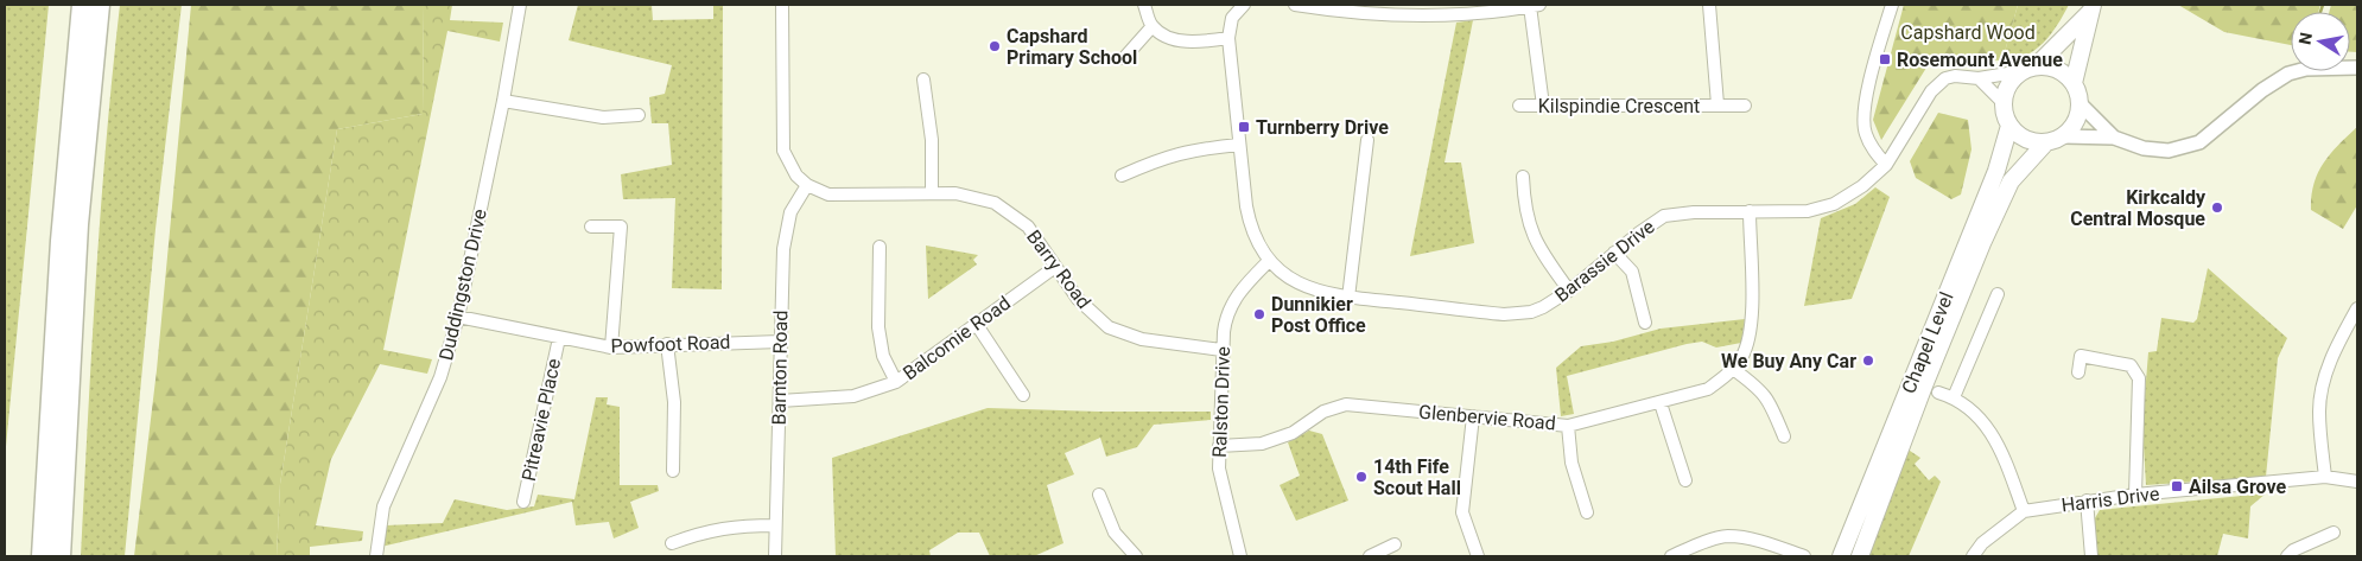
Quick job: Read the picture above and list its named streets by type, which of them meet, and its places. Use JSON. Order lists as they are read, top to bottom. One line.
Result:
{"streets":{"main road":["Chapel Level"],"street":["Kilspindie Crescent","Barassie Drive","Barry Road","Duddingston Drive","Balcomie Road","Powfoot Road","Barnton Road","Ralston Drive","Glenbervie Road","Pitreavie Place","Harris Drive"]},"crossings":[["Barassie Drive","Chapel Level"],["Barassie Drive","Ralston Drive"],["Barassie Drive","Glenbervie Road"],["Barry Road","Balcomie Road"],["Barry Road","Barnton Road"],["Barry Road","Ralston Drive"],["Duddingston Drive","Powfoot Road"],["Balcomie Road","Barnton Road"],["Powfoot Road","Barnton Road"],["Powfoot Road","Pitreavie Place"],["Ralston Drive","Glenbervie Road"]],"parks":["Capshard Wood"],"places":{"other":["Capshard Primary School","Kirkcaldy Central Mosque","Dunnikier Post Office","We Buy Any Car","14th Fife Scout Hall"],"transit":["Rosemount Avenue","Turnberry Drive","Ailsa Grove"]},"north":"left"}
